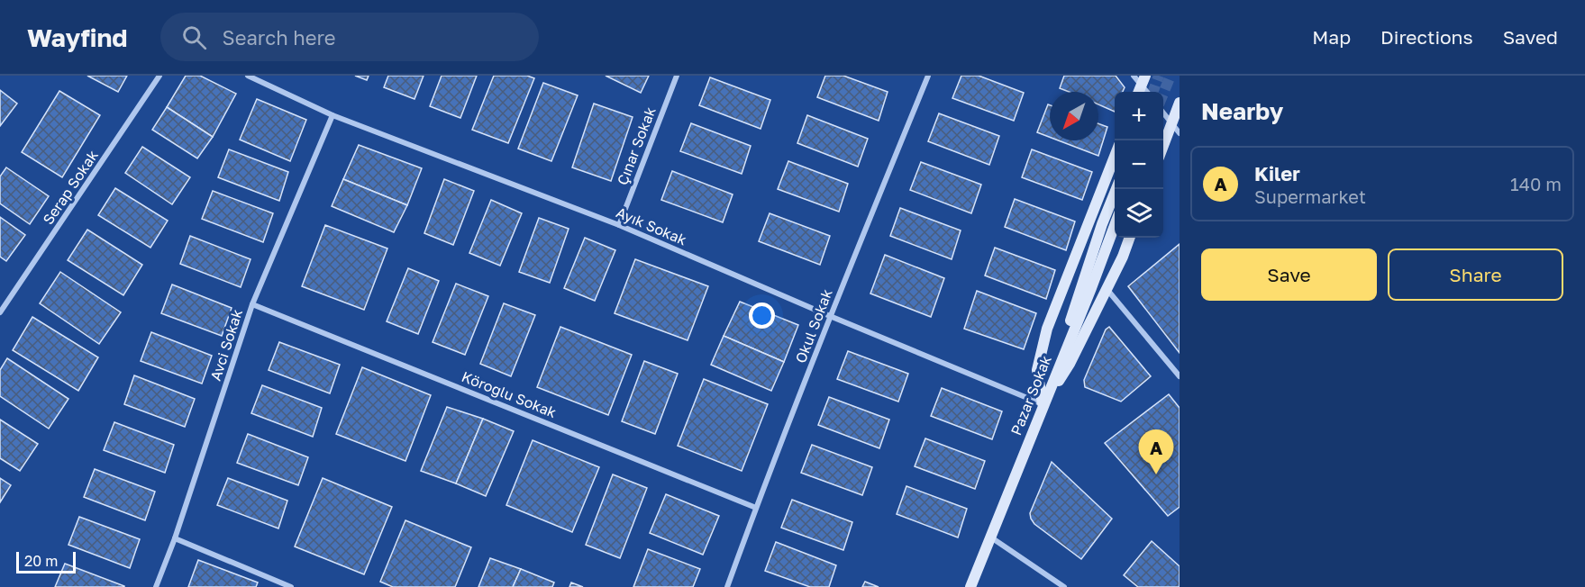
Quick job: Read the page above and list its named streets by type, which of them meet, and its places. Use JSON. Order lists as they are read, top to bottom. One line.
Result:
{"streets":{"main road":["Pazar Sokak"],"street":["Çınar Sokak","Serap Sokak","Ayık Sokak","Okul Sokak","Avci Sokak","Köroğlu Sokak"]},"crossings":[["Çınar Sokak","Ayık Sokak"],["Ayık Sokak","Okul Sokak"],["Ayık Sokak","Avci Sokak"],["Ayık Sokak","Pazar Sokak"],["Okul Sokak","Köroğlu Sokak"],["Avci Sokak","Köroğlu Sokak"]],"scale_bar":"20 m","north":"bottom left","page":{"header":"Wayfind","search":"Search here","nav":["Map","Directions","Saved"],"heading":"Nearby","map_buttons":["+","−"],"list":[{"mark":"A","name":"Kiler","note":"Supermarket","value":"140 m"}],"buttons":["Save","Share"],"pins":"A","scale":"20 m"}}
